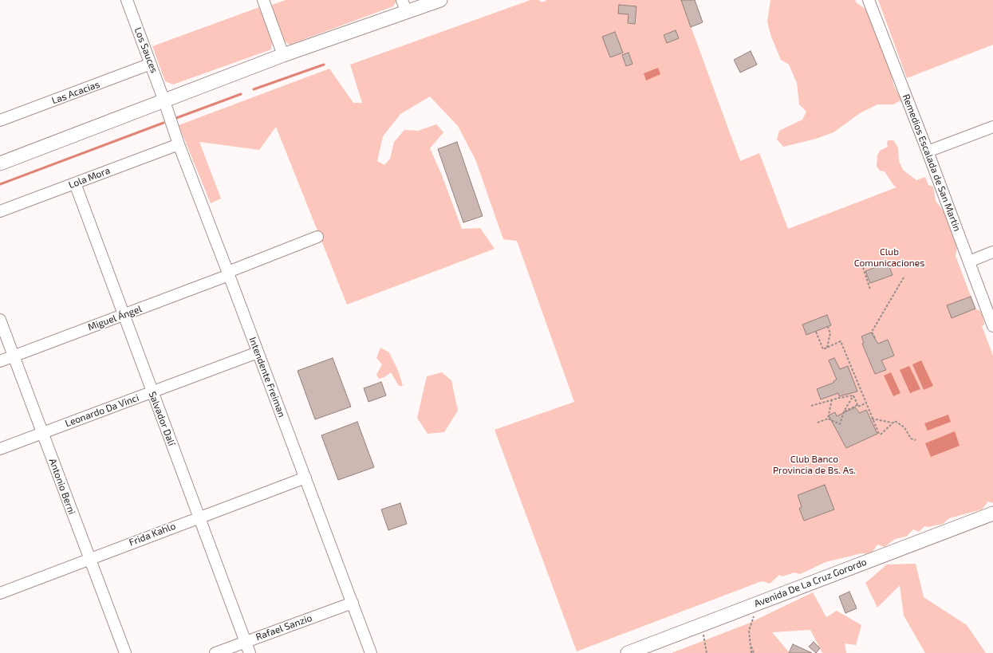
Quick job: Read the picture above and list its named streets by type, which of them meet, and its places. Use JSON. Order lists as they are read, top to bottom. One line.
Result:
{"streets":{"main road":["Avenida De La Cruz Gorordo"],"street":["Los Sauces","Las Acacias","Remedios Escalada de San Martin","Lola Mora","Miguel Ángel","Intendente Freiman","Leonardo Da Vinci","Salvador Dalí","Antonio Berni","Frida Kahlo","Rafael Sanzio"]},"crossings":[["Los Sauces","Las Acacias"],["Los Sauces","Intendente Freiman"],["Lola Mora","Intendente Freiman"],["Lola Mora","Salvador Dalí"],["Miguel Ángel","Intendente Freiman"],["Miguel Ángel","Salvador Dalí"],["Miguel Ángel","Antonio Berni"],["Intendente Freiman","Leonardo Da Vinci"],["Intendente Freiman","Frida Kahlo"],["Intendente Freiman","Rafael Sanzio"],["Leonardo Da Vinci","Salvador Dalí"],["Leonardo Da Vinci","Antonio Berni"],["Salvador Dalí","Frida Kahlo"],["Salvador Dalí","Rafael Sanzio"],["Antonio Berni","Frida Kahlo"]],"parks":["Club Comunicaciones","Club Banco Provincia de Bs. As."]}
